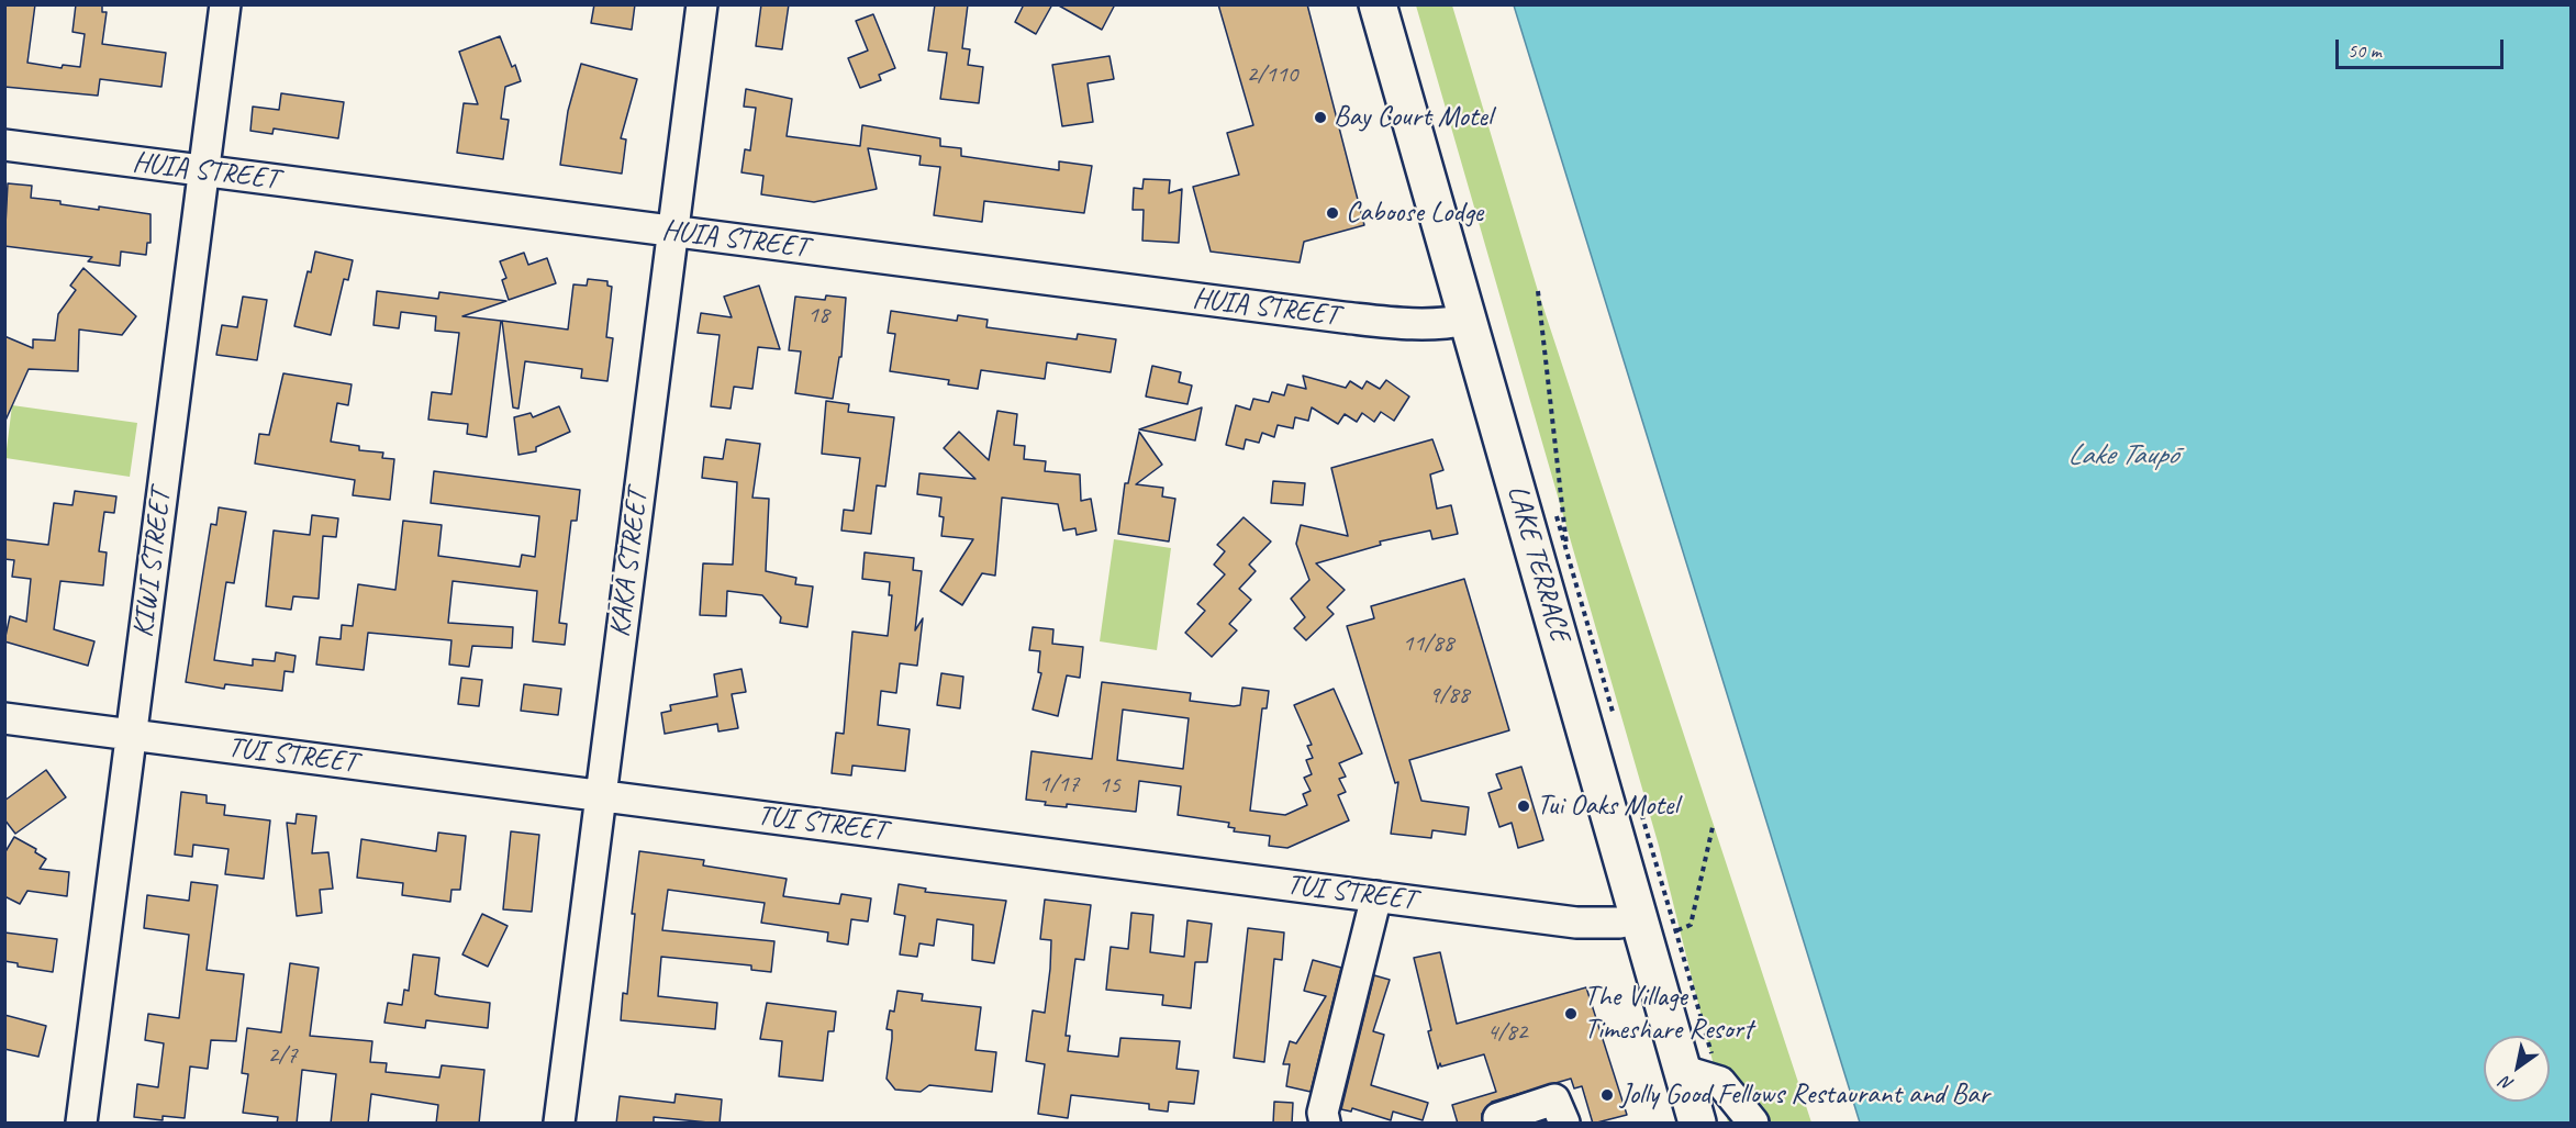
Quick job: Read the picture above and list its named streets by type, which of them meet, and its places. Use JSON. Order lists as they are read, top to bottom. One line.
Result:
{"streets":{"main road":["LAKE TERRACE"],"street":["HUIA STREET","KIWI STREET","KĀKĀ STREET","TUI STREET"]},"crossings":[["HUIA STREET","KIWI STREET"],["HUIA STREET","KĀKĀ STREET"],["HUIA STREET","LAKE TERRACE"],["KIWI STREET","TUI STREET"],["KĀKĀ STREET","TUI STREET"],["LAKE TERRACE","TUI STREET"]],"water":["Lake Taupō"],"places":["Bay Court Motel","Caboose Lodge","Tui Oaks Motel","The Village Timeshare Resort","Jolly Good Fellows Restaurant and Bar"],"house_numbers":["2/110","18","11/88","9/88","1/17","15","4/82","2/7"],"scale_bar":"50 m","north":"bottom left"}
